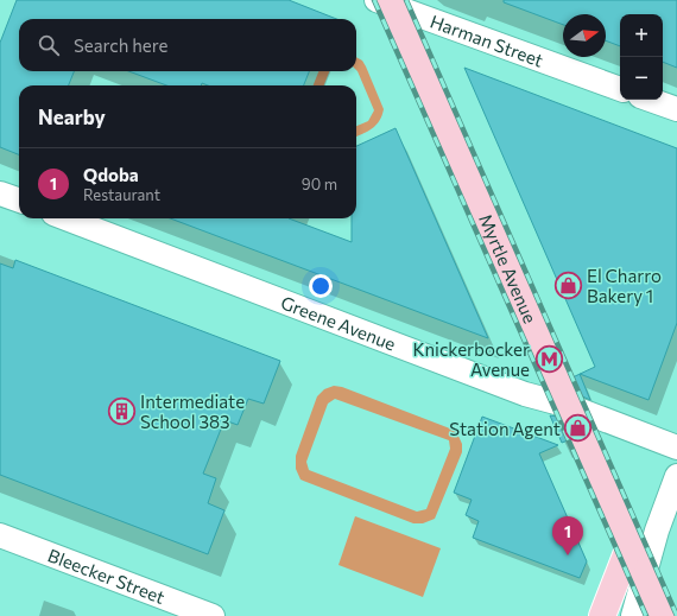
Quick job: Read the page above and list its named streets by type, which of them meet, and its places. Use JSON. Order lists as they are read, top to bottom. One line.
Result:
{"streets":{"main road":["Myrtle Avenue"],"street":["Harman Street","Greene Avenue","Bleecker Street"]},"crossings":[["Harman Street","Myrtle Avenue"],["Myrtle Avenue","Greene Avenue"]],"places":{"shop":["El Charro Bakery 1","Station Agent"],"metro station":["Knickerbocker Avenue"],"building":["Intermediate School 383"]},"north":"right","page":{"map_buttons":["+","−"],"search":"Search here","heading":"Nearby","list":[{"mark":"1","name":"Qdoba","note":"Restaurant","value":"90 m"}],"pins":"1"}}
